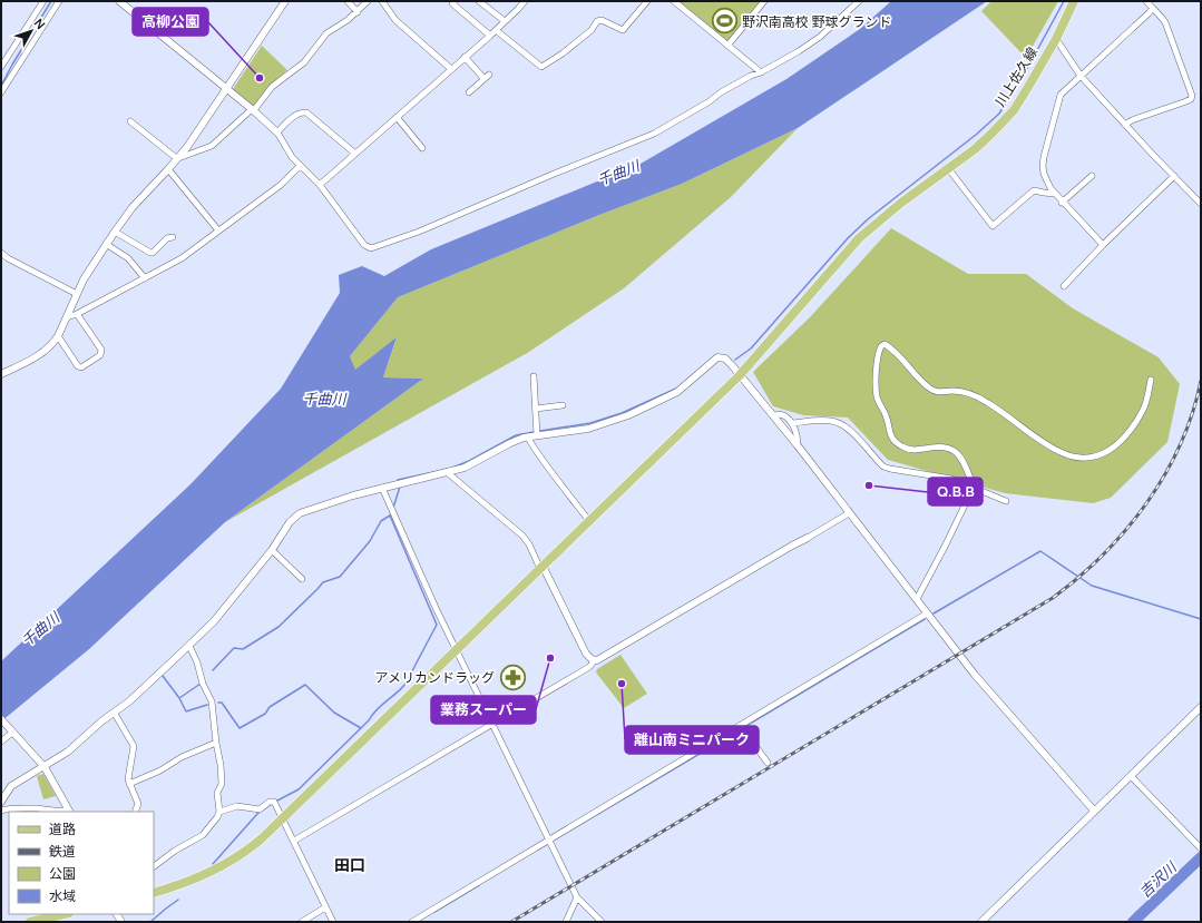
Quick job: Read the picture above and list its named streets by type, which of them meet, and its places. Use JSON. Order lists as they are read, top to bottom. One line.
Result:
{"streets":{"main road":["川上佐久線"]},"districts":["田口"],"water":["千曲川","吉沢川"],"places":{"sports":["野沢南高校 野球グランド"],"other":["高柳公園","Q.B.B","業務スーパー","離山南ミニパーク"],"pharmacy":["アメリカンドラッグ"]},"legend":["道路","鉄道","公園","水域"],"north":"top right"}
